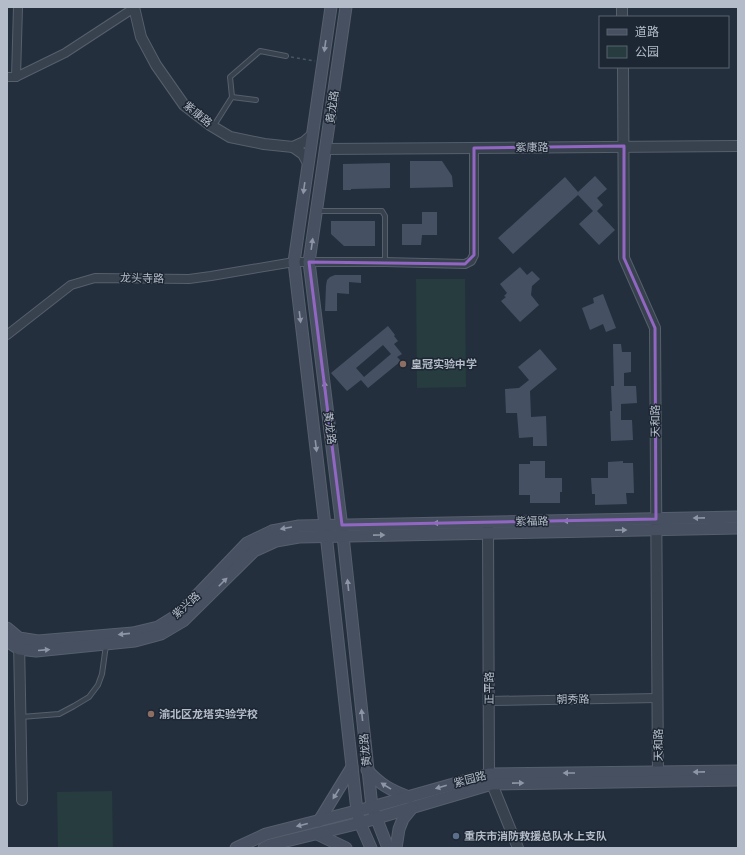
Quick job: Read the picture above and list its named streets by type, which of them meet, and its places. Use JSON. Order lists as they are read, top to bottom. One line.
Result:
{"streets":{"main road":["黄龙路","紫福路","紫兴路","紫园路"],"street":["紫康路","龙头寺路","天和路","正平路","朝秀路"]},"crossings":[["黄龙路","紫康路"],["黄龙路","龙头寺路"],["黄龙路","紫福路"],["黄龙路","紫兴路"],["黄龙路","紫园路"],["紫康路","龙头寺路"],["紫康路","天和路"],["天和路","紫福路"],["天和路","朝秀路"],["天和路","紫园路"],["紫福路","紫兴路"],["紫福路","正平路"],["正平路","朝秀路"],["正平路","紫园路"]],"places":["皇冠实验中学","渝北区龙塔实验学校","重庆市消防救援总队水上支队"],"legend":["道路","公园"]}
